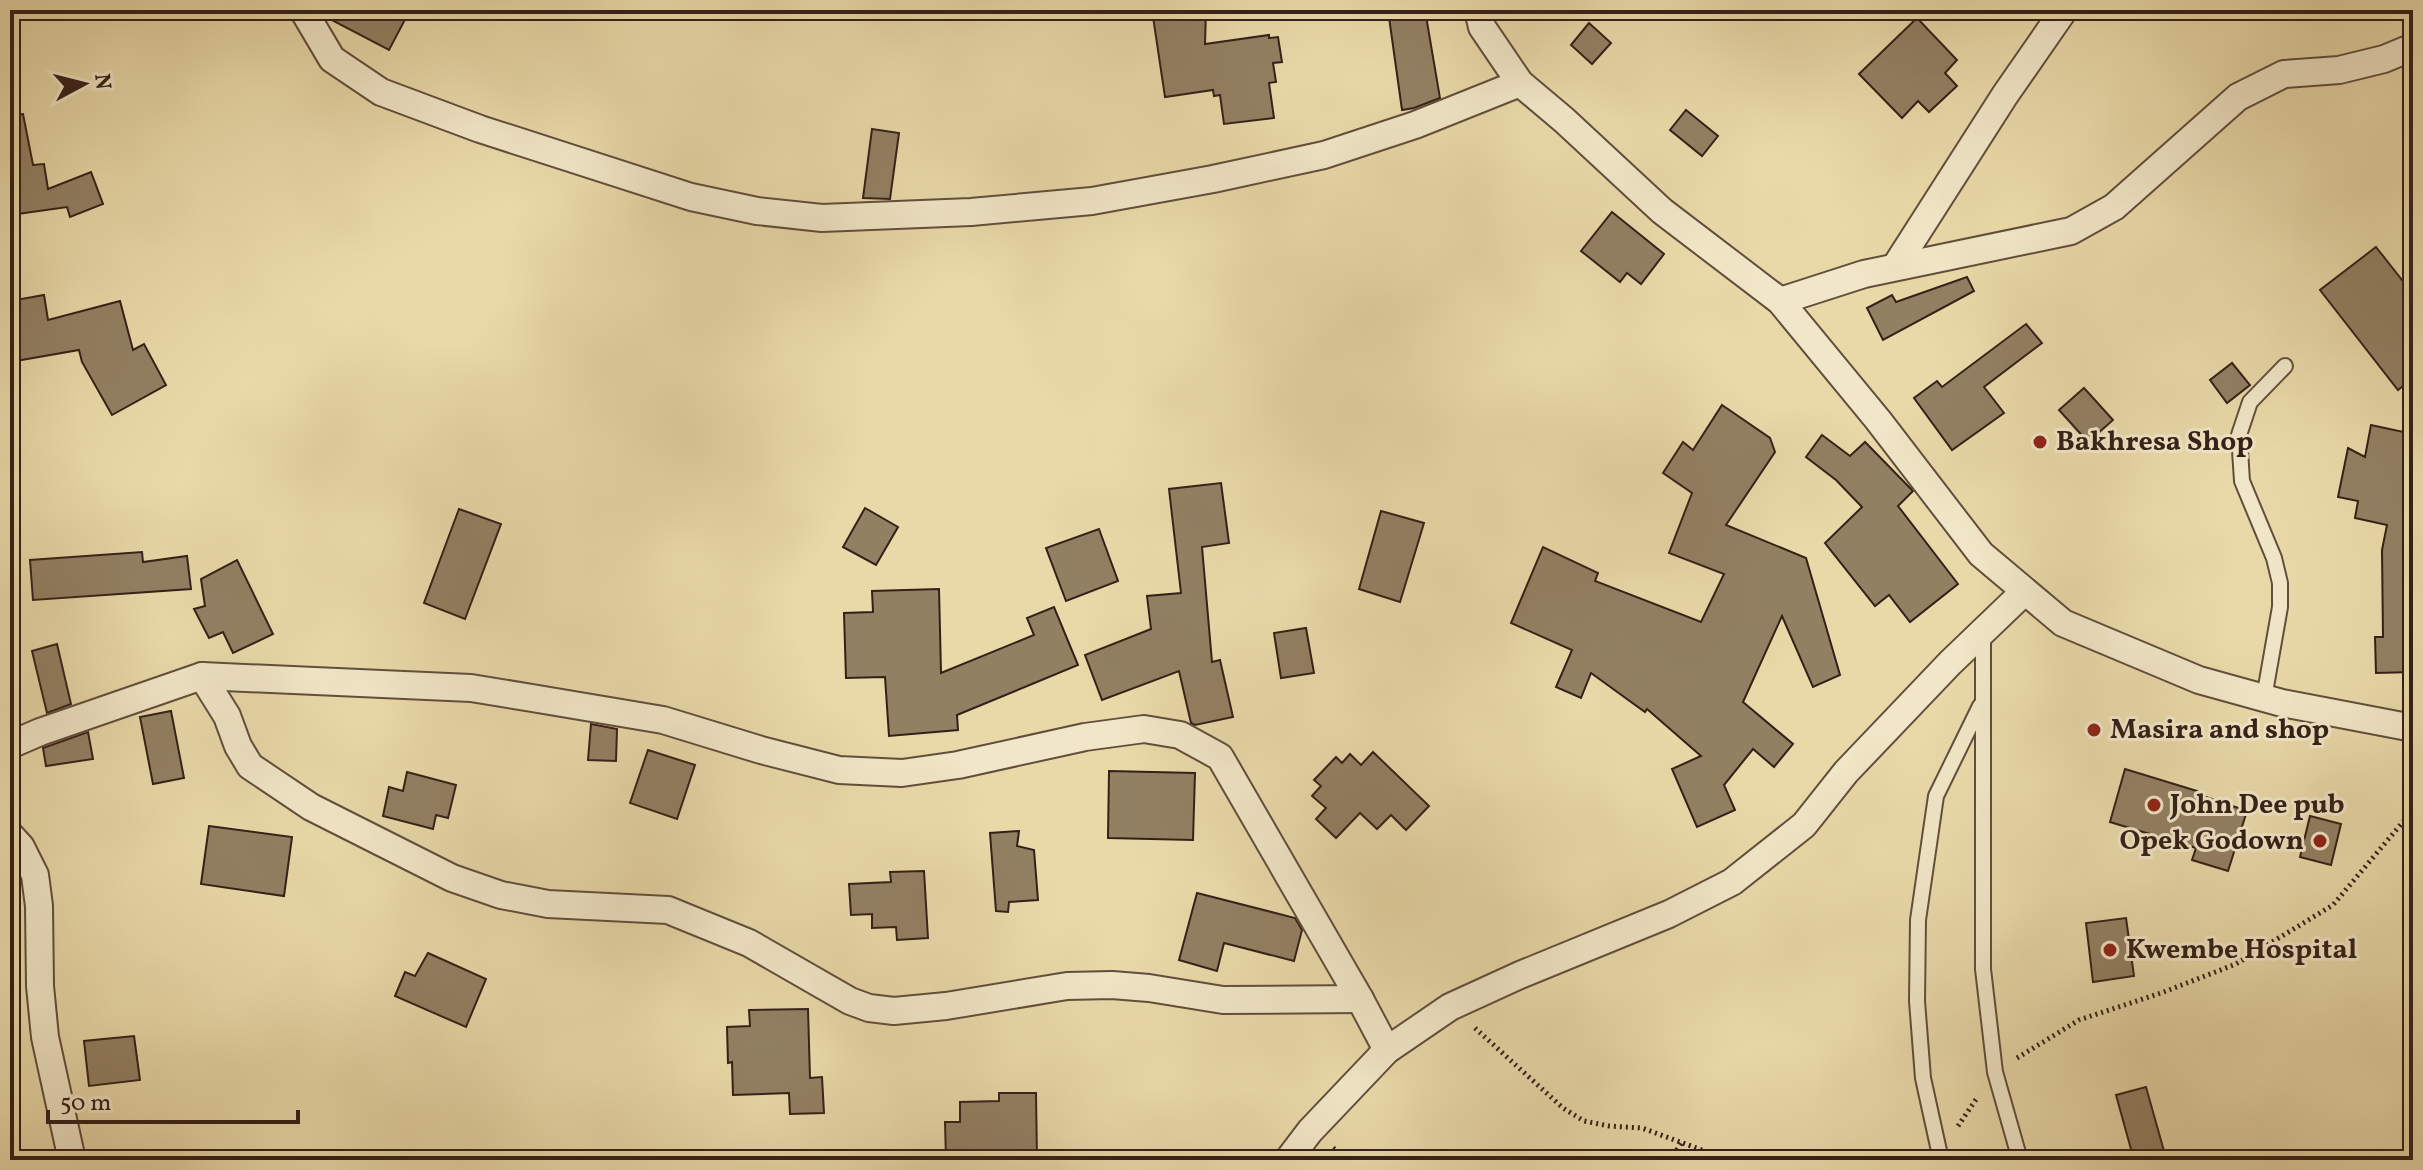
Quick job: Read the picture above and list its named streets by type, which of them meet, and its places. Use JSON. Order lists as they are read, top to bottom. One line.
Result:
{"places":["Bakhresa Shop","Masira and shop","John Dee pub","Opek Godown","Kwembe Hospital"],"scale_bar":"50 m","north":"right"}
